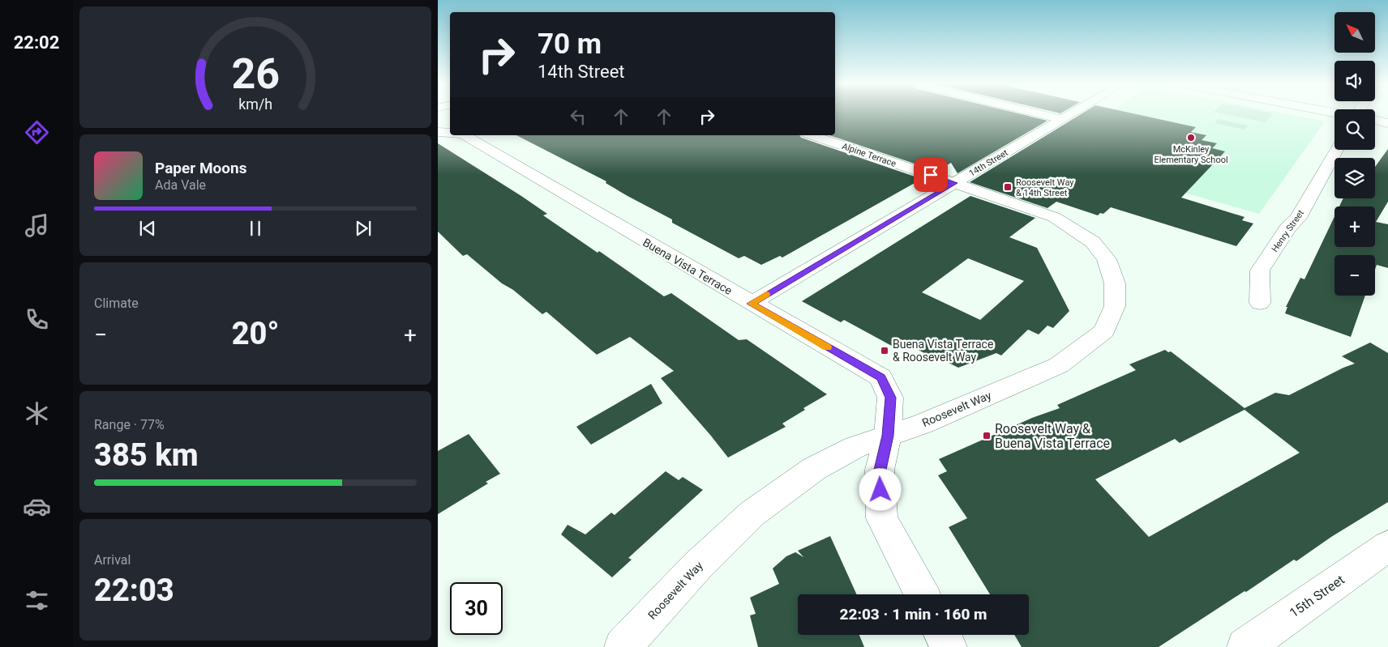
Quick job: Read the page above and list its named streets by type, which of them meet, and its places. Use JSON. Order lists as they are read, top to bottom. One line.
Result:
{"streets":{"street":["Alpine Terrace","14th Street","Henry Street","Buena Vista Terrace","Roosevelt Way","15th Street"]},"crossings":[["Alpine Terrace","14th Street"],["Alpine Terrace","Roosevelt Way"],["14th Street","Buena Vista Terrace"],["14th Street","Roosevelt Way"],["Buena Vista Terrace","Roosevelt Way"]],"places":{"other":["McKinley Elementary School"],"transit":["Roosevelt Way & 14th Street","Buena Vista Terrace & Roosevelt Way","Roosevelt Way & Buena Vista Terrace"]},"north":"top left","page":{"tabs":"22:02","map_buttons":["+","−"],"turn":["70 m","14th Street"],"song":["Paper Moons","Ada Vale"],"tile":["Climate",["Range · 77%","385 km"],["Arrival","22:03"]],"heat":["−","20°","+"],"limit":"30","trip":"22:03 · 1 min · 160 m","gauge":["26","km/h"]}}
